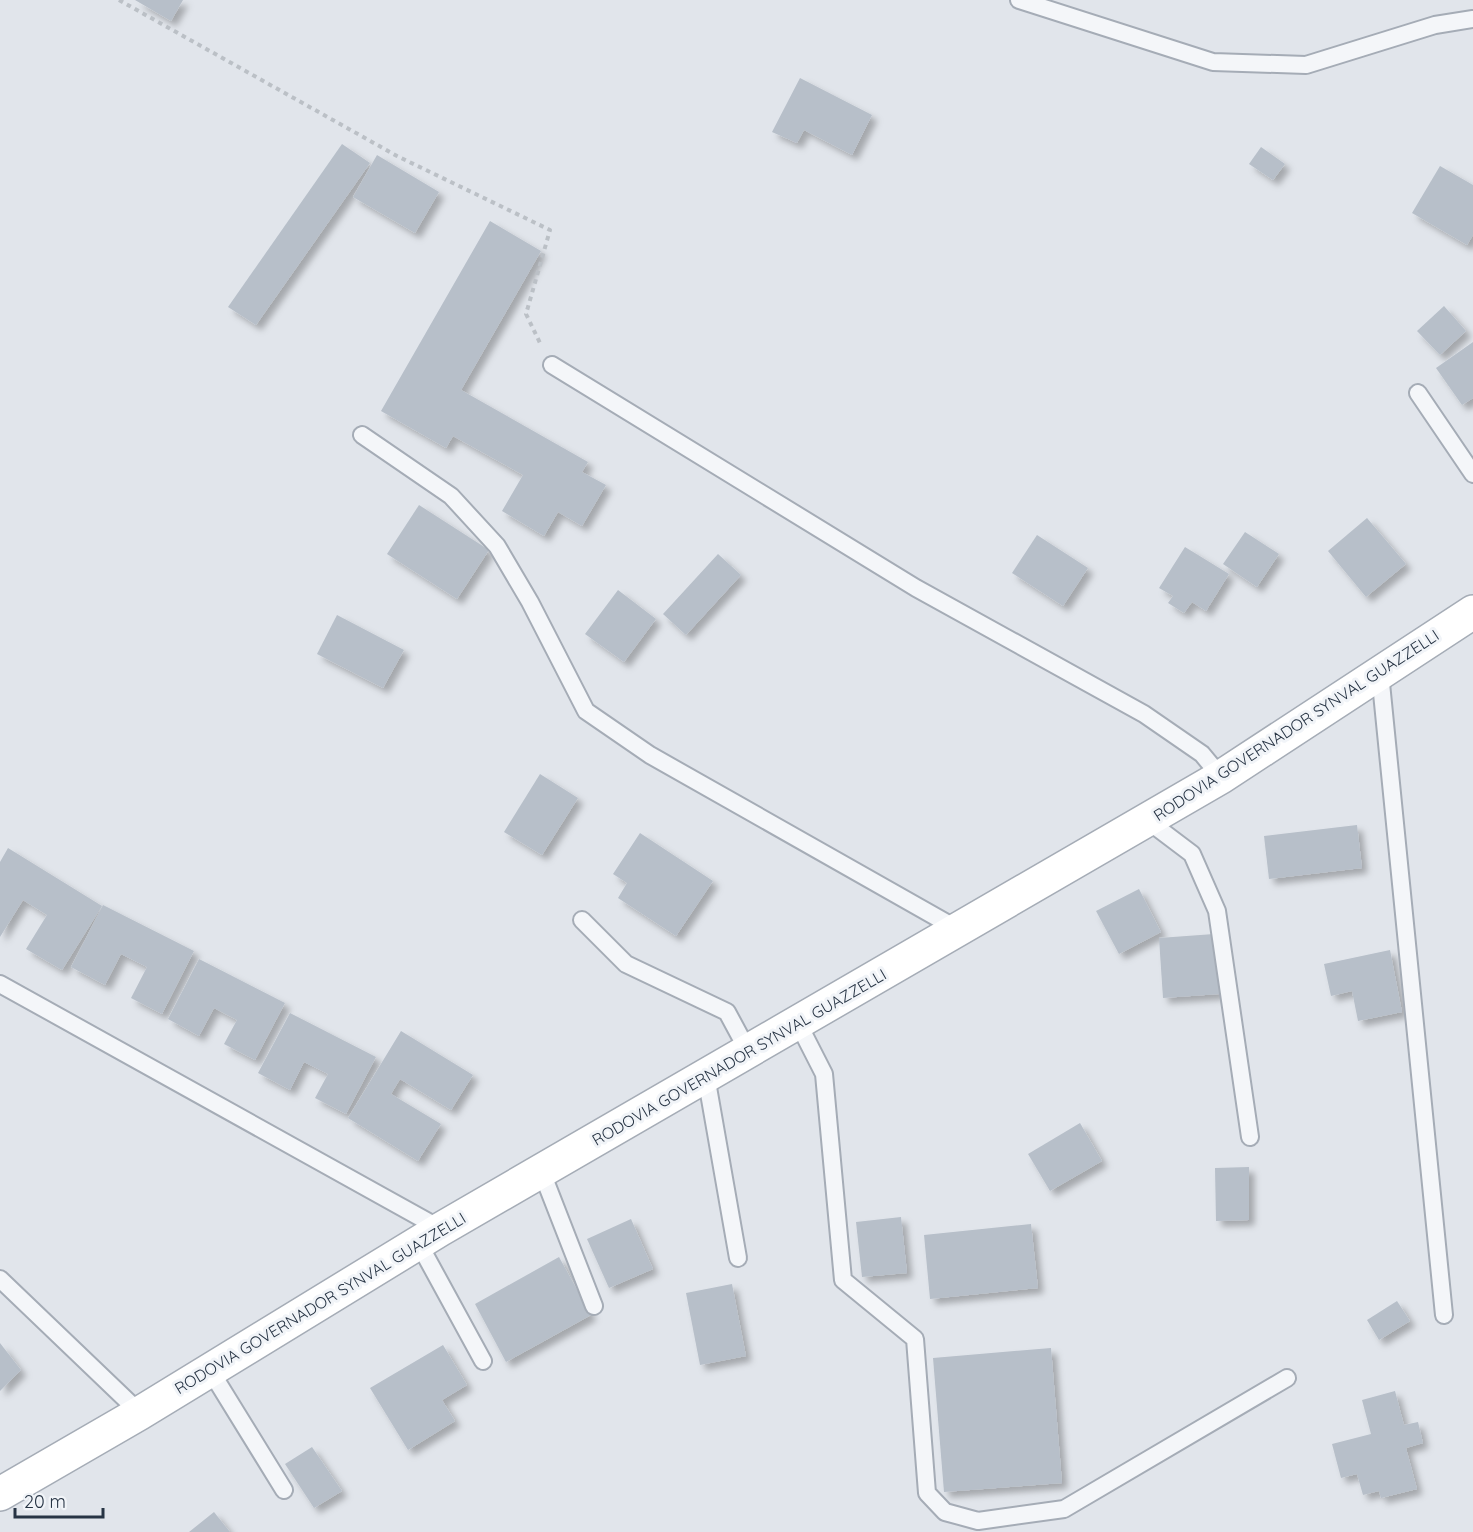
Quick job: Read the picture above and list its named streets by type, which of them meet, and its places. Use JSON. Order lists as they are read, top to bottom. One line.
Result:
{"streets":{"main road":["RODOVIA GOVERNADOR SYNVAL GUAZZELLI"]},"scale_bar":"20 m"}
